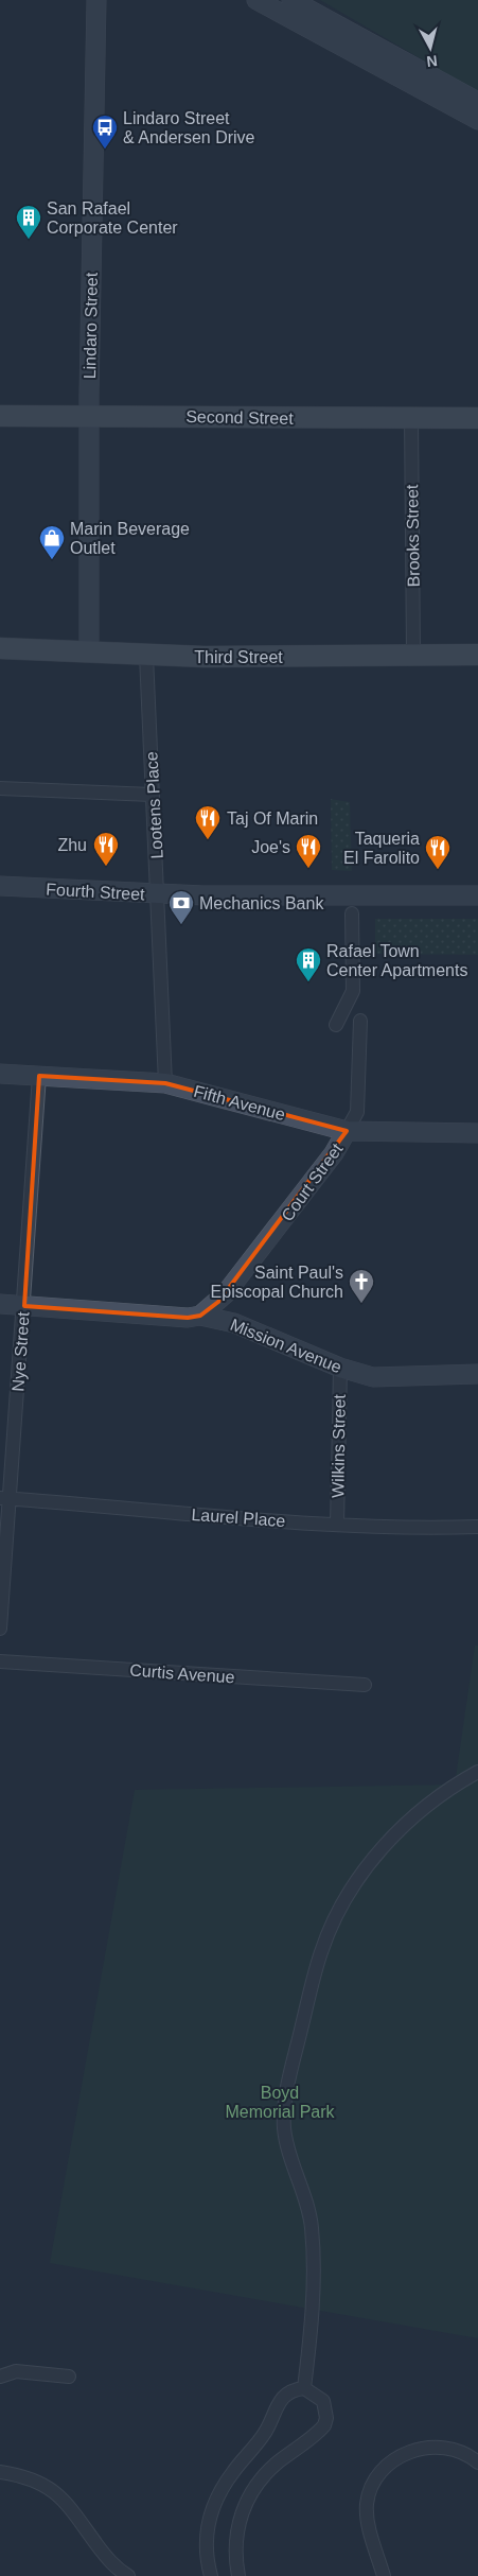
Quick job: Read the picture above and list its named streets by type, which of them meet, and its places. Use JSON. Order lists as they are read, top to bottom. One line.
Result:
{"streets":{"main road":["Second Street","Third Street"],"street":["Lindaro Street","Brooks Street","Lootens Place","Fourth Street","Fifth Avenue","Court Street","Mission Avenue","Nye Street","Wilkins Street","Laurel Place","Curtis Avenue"]},"crossings":[["Lindaro Street","Second Street"],["Lindaro Street","Third Street"],["Second Street","Brooks Street"],["Brooks Street","Third Street"],["Third Street","Lootens Place"],["Lootens Place","Fourth Street"],["Lootens Place","Fifth Avenue"],["Fifth Avenue","Court Street"],["Fifth Avenue","Nye Street"],["Court Street","Mission Avenue"],["Mission Avenue","Nye Street"],["Mission Avenue","Wilkins Street"],["Nye Street","Laurel Place"],["Wilkins Street","Laurel Place"]],"parks":["Boyd Memorial Park"],"places":{"bus stop":["Lindaro Street & Andersen Drive"],"building":["San Rafael Corporate Center","Rafael Town Center Apartments"],"shop":["Marin Beverage Outlet"],"restaurant":["Taj Of Marin","Zhu","Joe's","Taqueria El Farolito"],"bank":["Mechanics Bank"],"church":["Saint Paul's Episcopal Church"]},"north":"bottom"}
